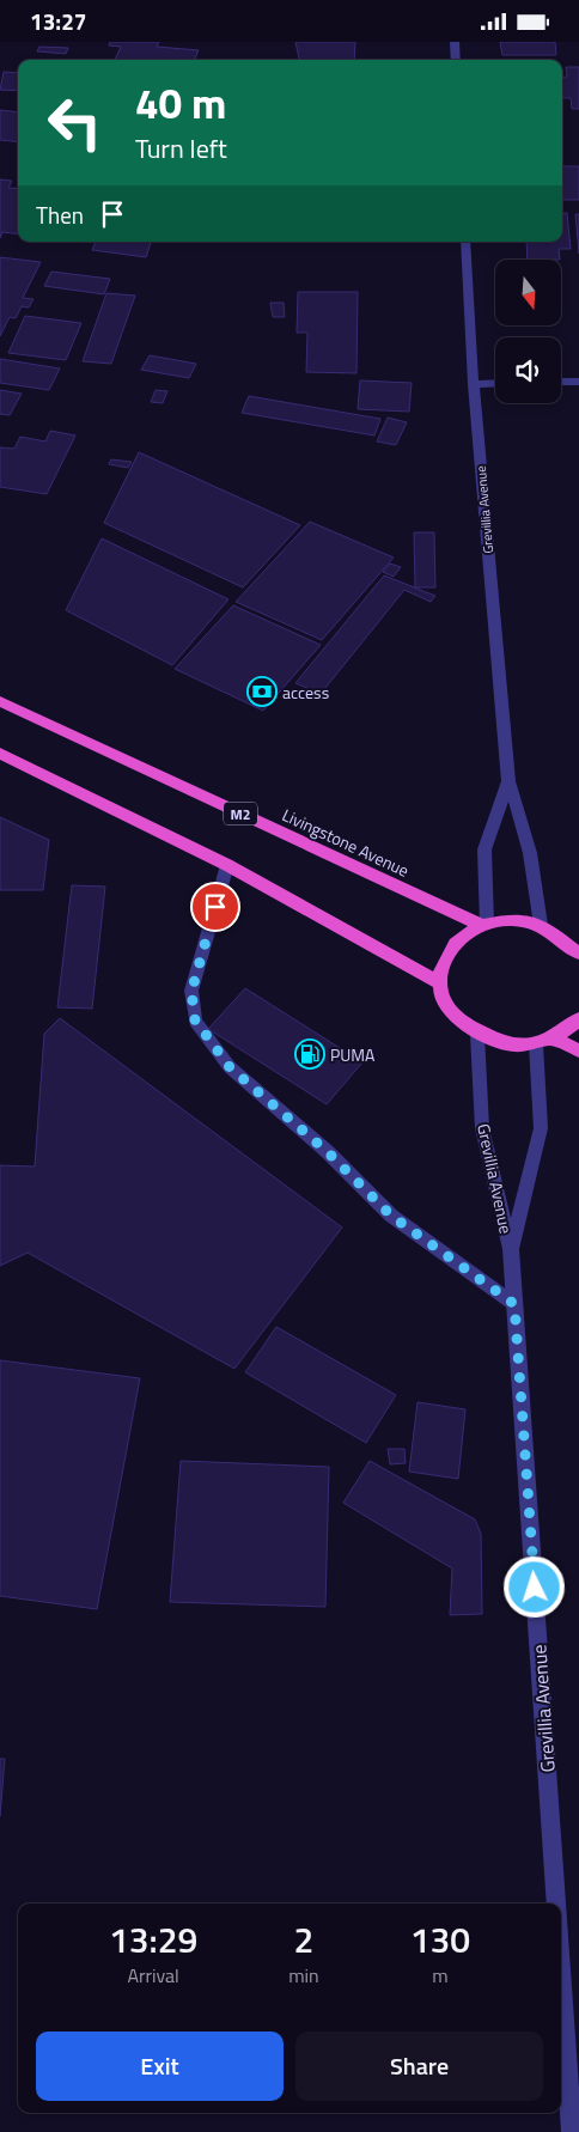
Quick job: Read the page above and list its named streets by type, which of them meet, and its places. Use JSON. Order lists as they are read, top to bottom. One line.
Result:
{"streets":{"highway":["M2","Livingstone Avenue"],"street":["Grevillia Avenue"]},"crossings":[["M2","Livingstone Avenue"]],"places":{"bank":["access"],"fuel station":["PUMA"]},"north":"bottom","page":{"status":"13:27","turn":["40 m","Turn left"],"then":"Then","eta":["13:29","Arrival","2","min","130","m"],"buttons":["Exit","Share"]}}
